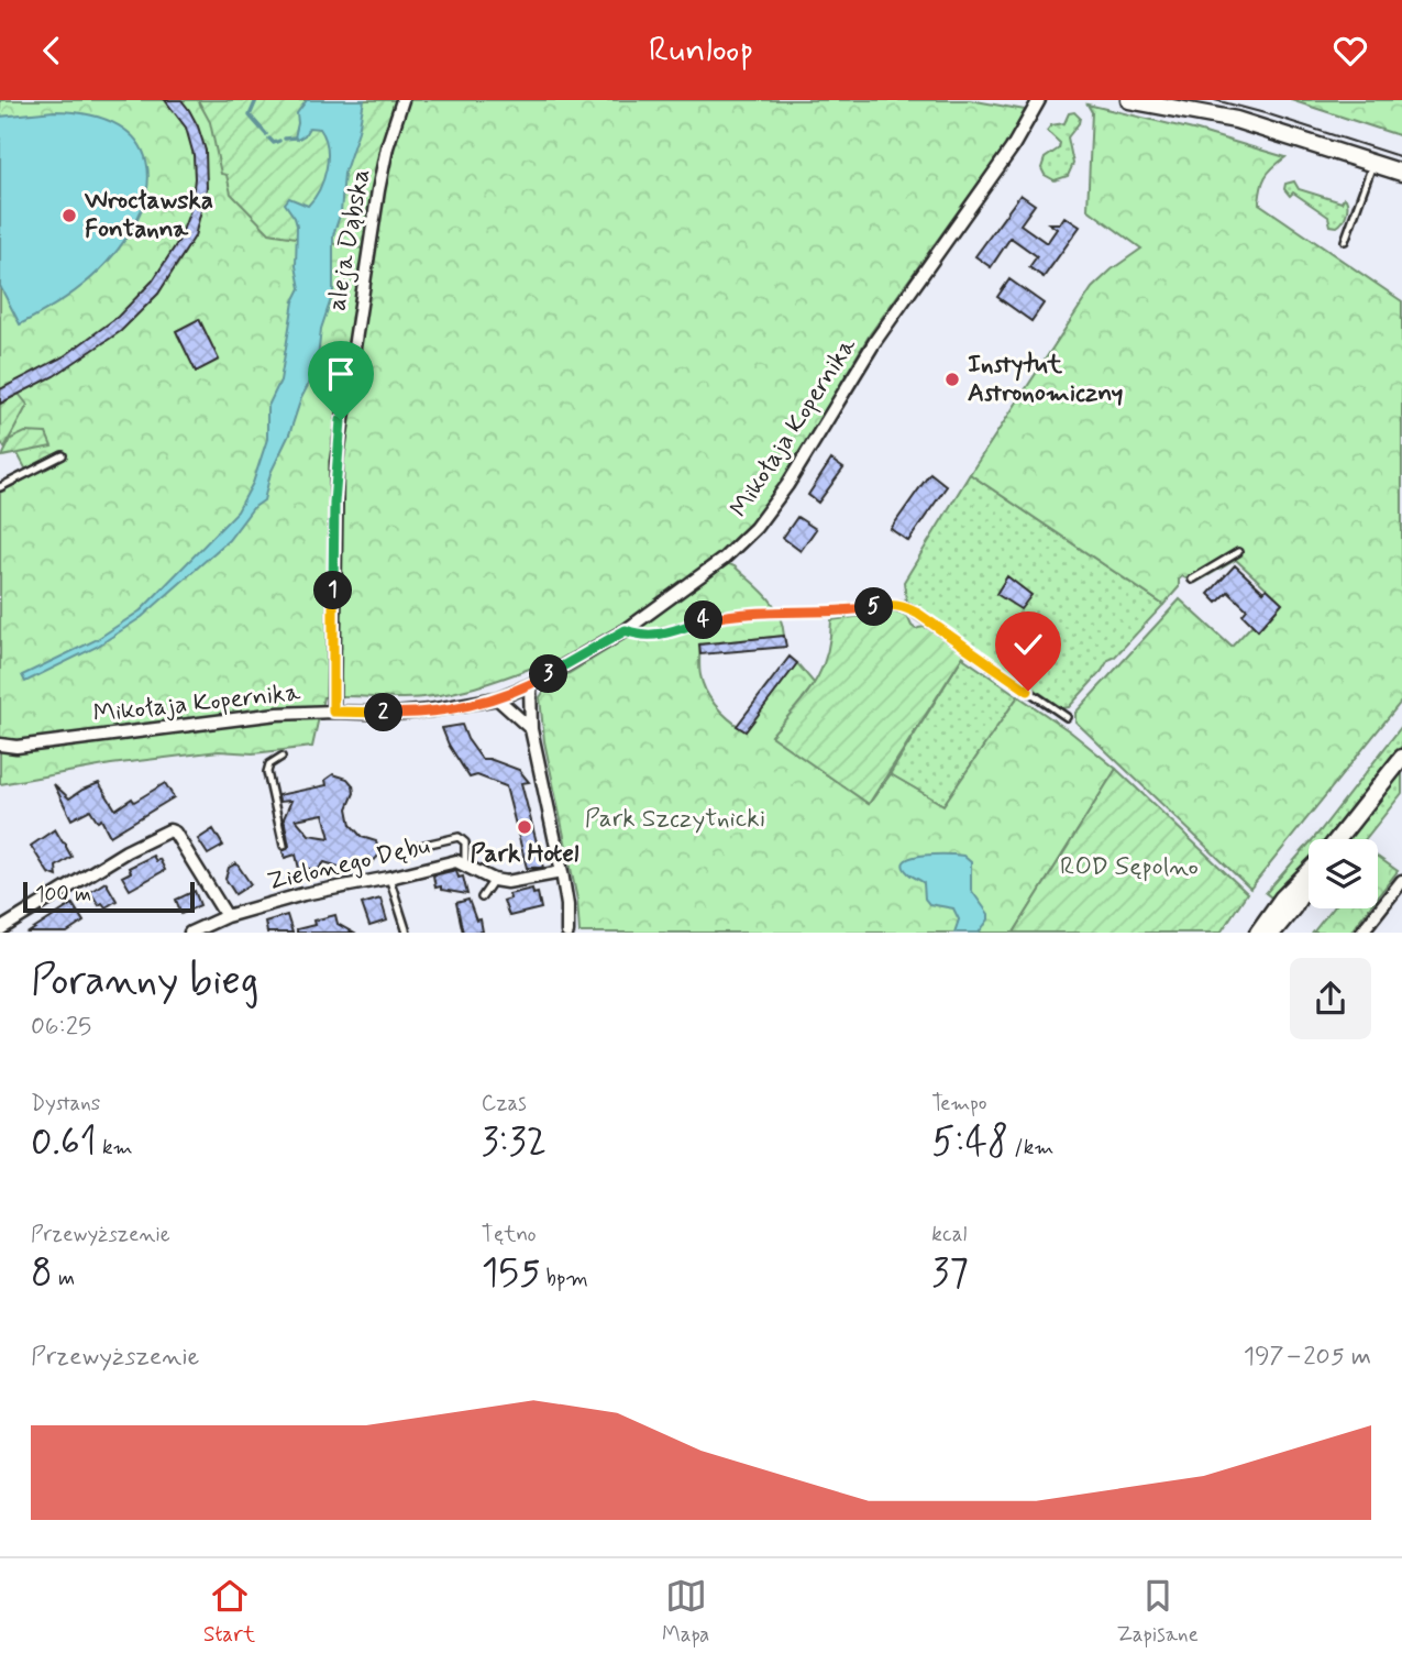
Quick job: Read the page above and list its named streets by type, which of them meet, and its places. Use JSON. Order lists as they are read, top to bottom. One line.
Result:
{"streets":{"street":["aleja Dąbska","Mikołaja Kopernika","Zielonego Dębu"]},"crossings":[["aleja Dąbska","Mikołaja Kopernika"]],"parks":["Park Szczytnicki","ROD Sępolno"],"places":["Wrocławska Fontanna","Instytut Astronomiczny","Park Hotel"],"scale_bar":"100 m","page":{"header":"Runloop","pins":["1","5","4","3","2"],"scale":"100 m","heading":["Poranny bieg","06:25"],"stats":[["Dystans","0.61 km"],["Czas","3:32"],["Tempo","5:48 /km"],["Przewyższenie","8 m"],["Tętno","155 bpm"],["kcal","37"]],"chart":["Przewyższenie","197–205 m"],"tabs":["Start","Mapa","Zapisane"]}}
